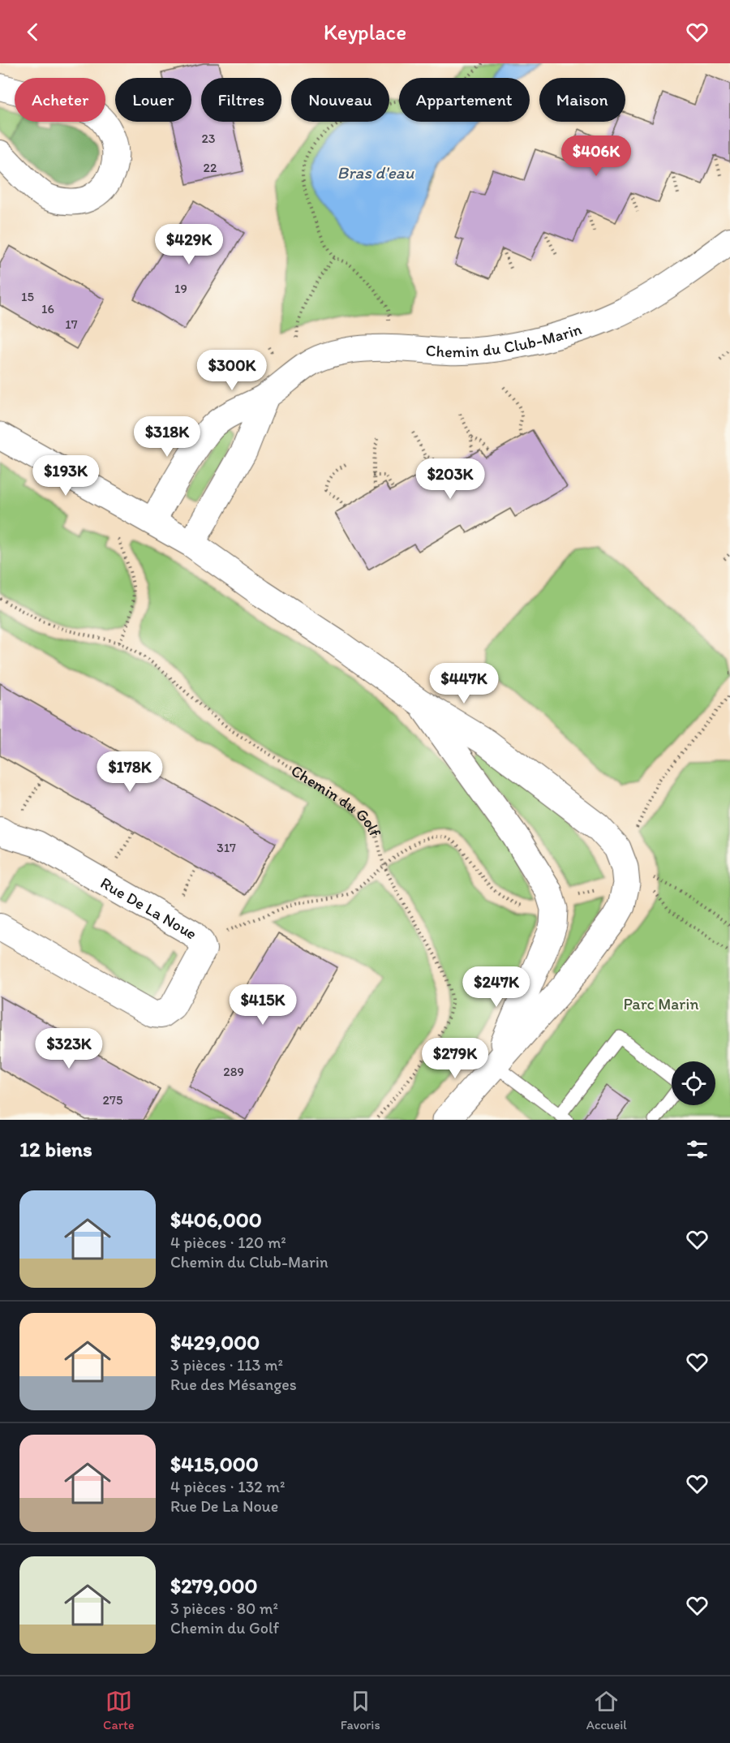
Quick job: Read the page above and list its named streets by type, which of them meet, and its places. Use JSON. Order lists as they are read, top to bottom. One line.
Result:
{"streets":{"street":["Chemin du Club-Marin","Rue De La Noue"],"path":["Chemin du Golf"]},"water":["Bras d'eau"],"parks":["Parc Marin"],"house_numbers":["23","22","19","15","16","17","317","289","275"],"page":{"header":"Keyplace","chip":["Acheter","Louer","Filtres","Nouveau","Appartement","Maison"],"price":["$406K","$429K","$300K","$318K","$193K","$203K","$447K","$178K","$247K","$415K","$323K","$279K"],"heading":"12 biens","list":[{"name":"$406,000","note":"4 pièces · 120 m² · Chemin du Club-Marin"},{"name":"$429,000","note":"3 pièces · 113 m² · Rue des Mésanges"},{"name":"$415,000","note":"4 pièces · 132 m² · Rue De La Noue"},{"name":"$279,000","note":"3 pièces · 80 m² · Chemin du Golf"}],"tabs":["Carte","Favoris","Accueil"]}}
